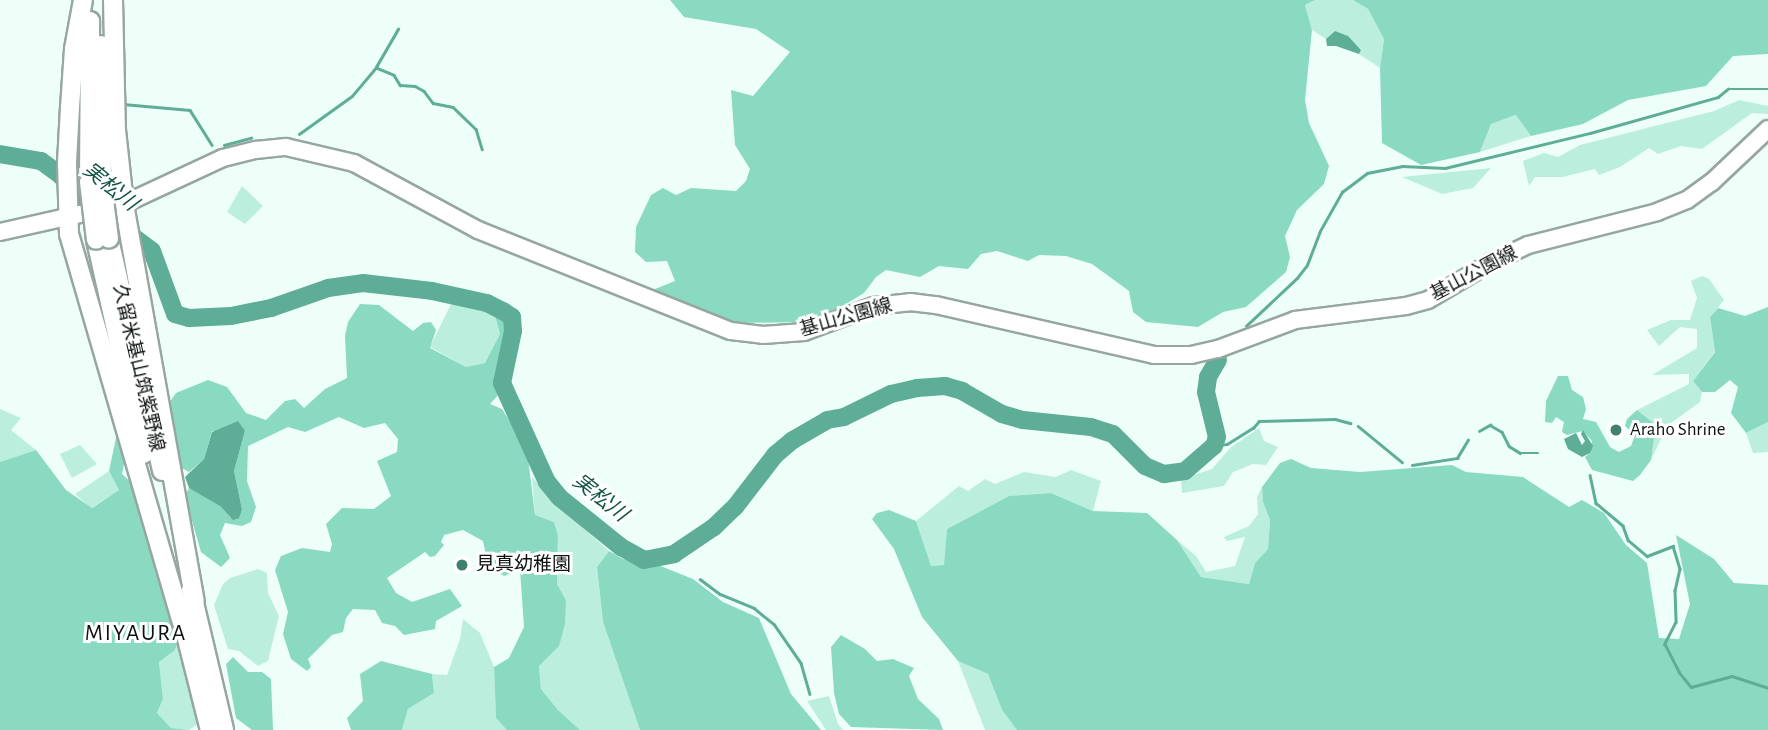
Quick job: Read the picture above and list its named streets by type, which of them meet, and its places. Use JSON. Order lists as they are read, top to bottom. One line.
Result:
{"streets":{"main road":["基山公園線","久留米基山筑紫野線"]},"districts":["MIYAURA"],"water":["実松川"],"places":["Araho Shrine","見真幼稚園"]}
